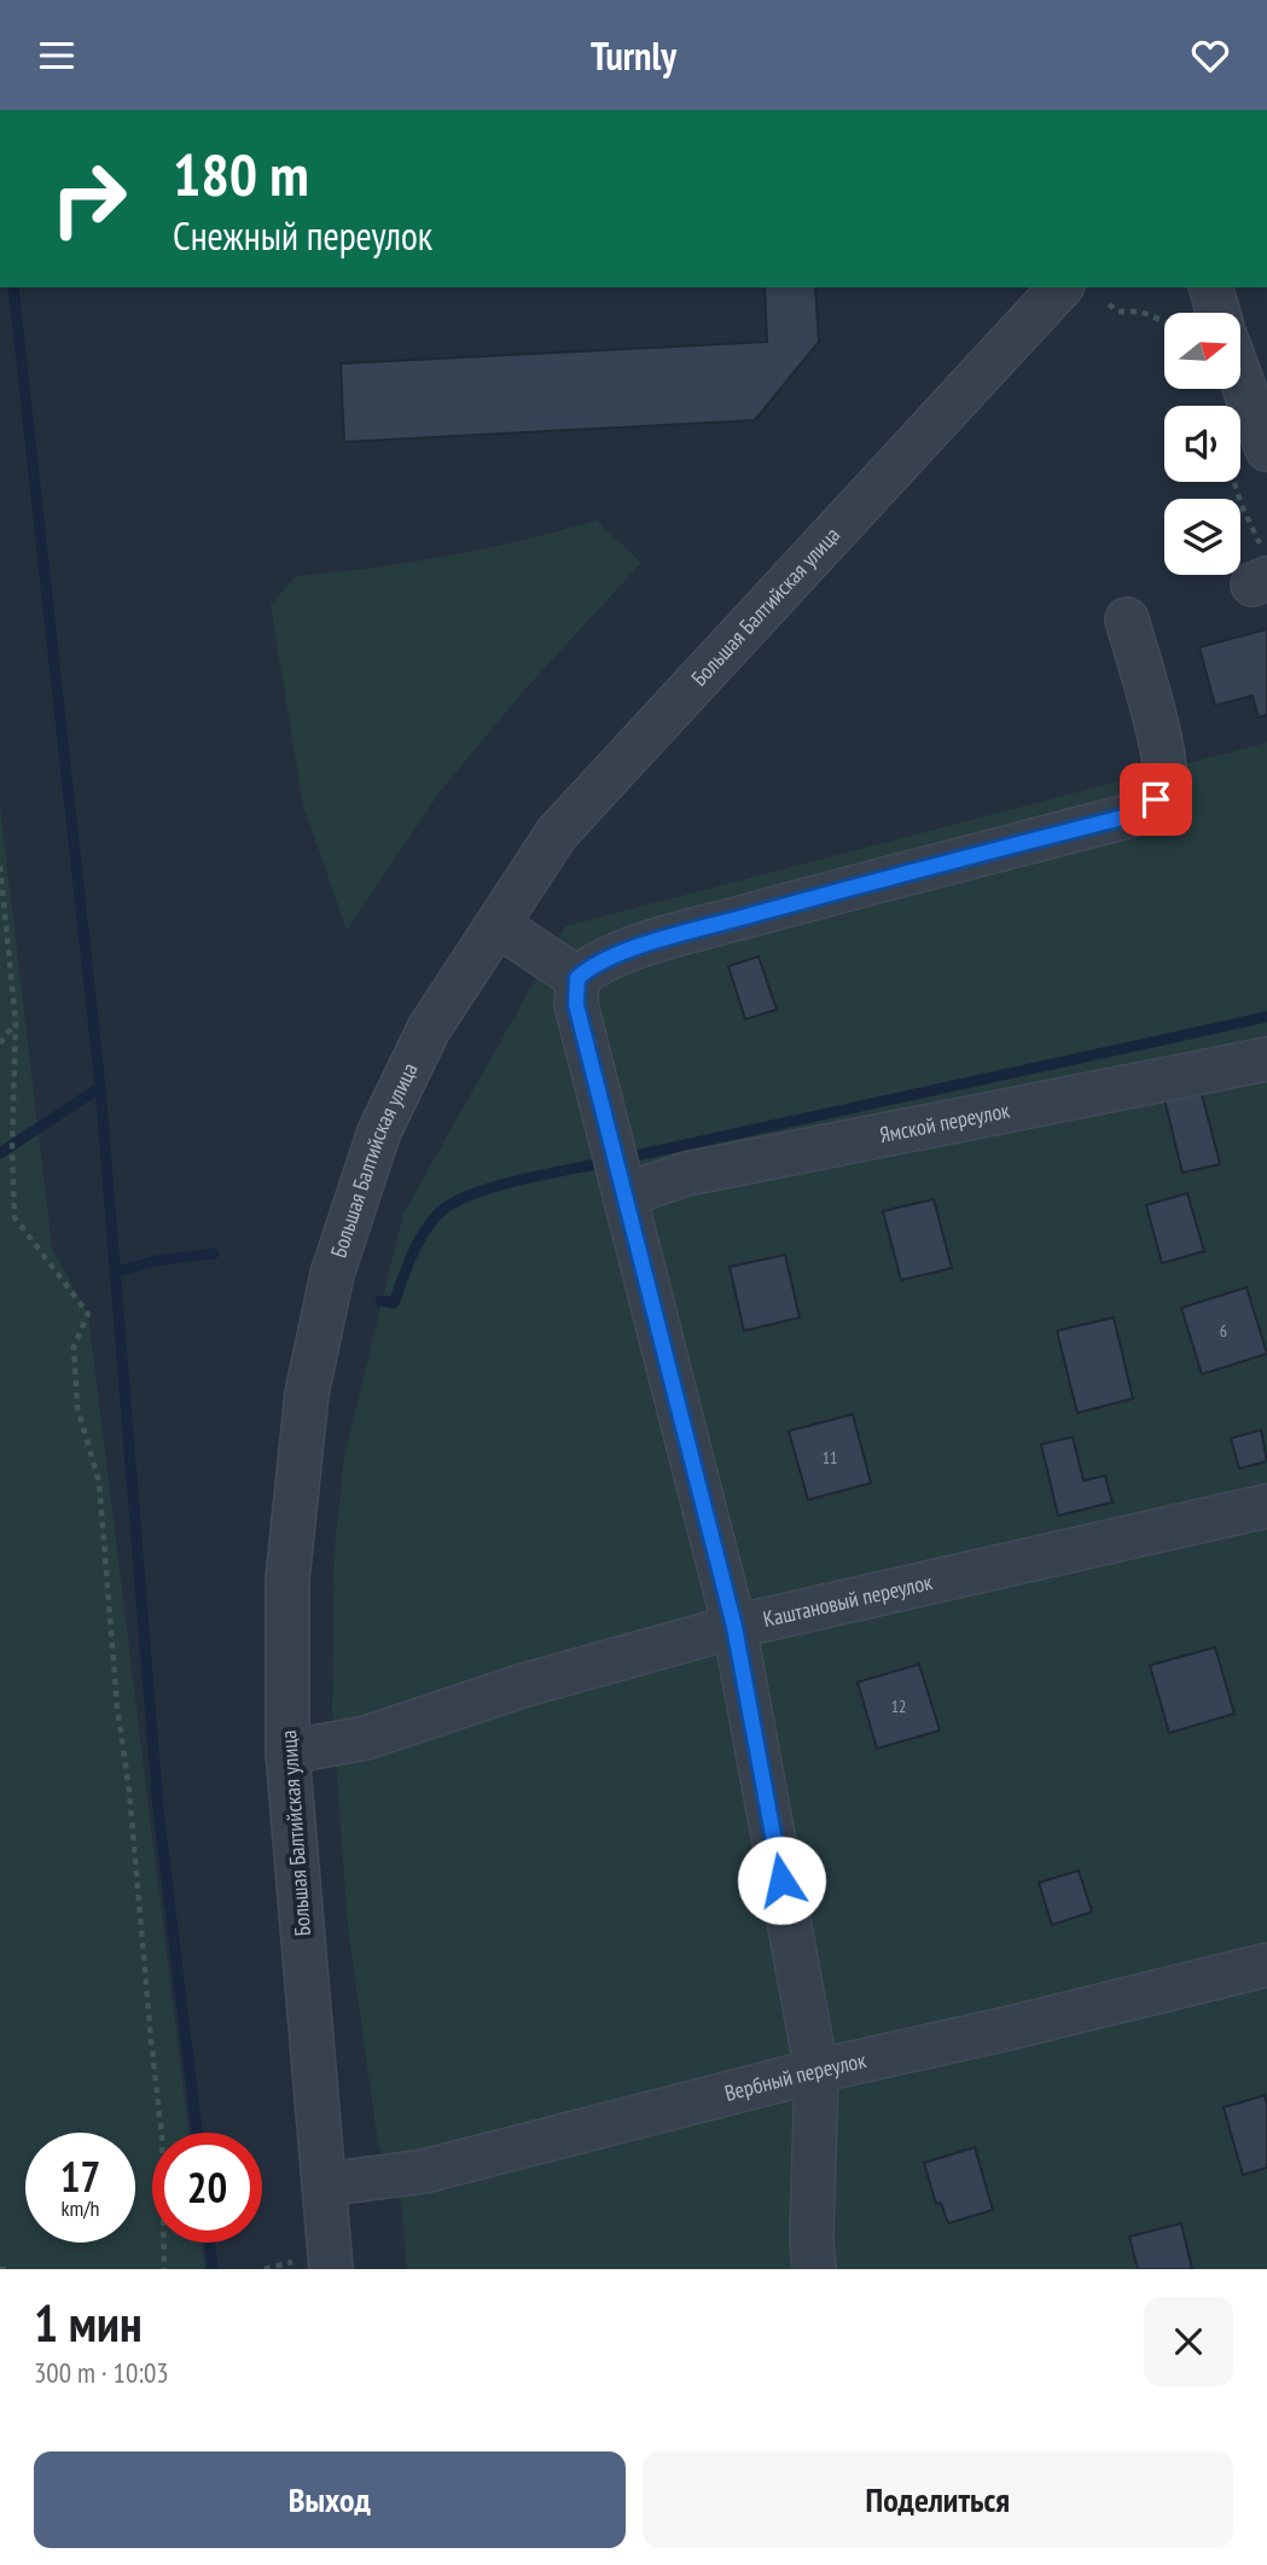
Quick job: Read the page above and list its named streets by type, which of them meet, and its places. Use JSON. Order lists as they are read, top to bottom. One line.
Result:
{"streets":{"street":["Большая Балтийская улица","Ямской переулок","Каштановый переулок","Вербный переулок"]},"crossings":[["Большая Балтийская улица","Каштановый переулок"],["Большая Балтийская улица","Вербный переулок"]],"house_numbers":["6","11","12"],"north":"right","page":{"header":"Turnly","turn":["180 m","Снежный переулок"],"speed":"17 km/h","limit":"20","heading":["1 мин","300 m · 10:03"],"buttons":["Выход","Поделиться"]}}
